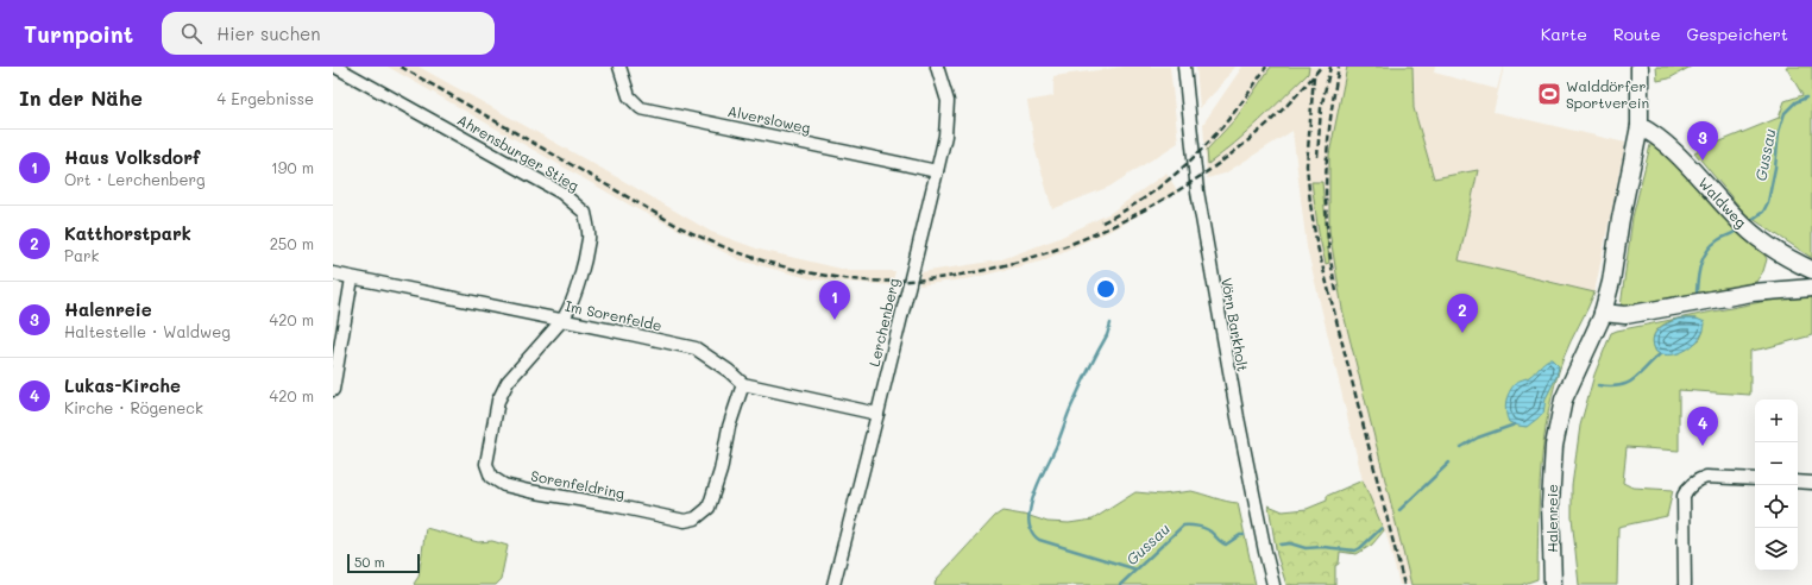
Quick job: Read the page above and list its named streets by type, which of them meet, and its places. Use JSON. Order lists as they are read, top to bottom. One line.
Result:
{"streets":{"main road":["Waldweg","Halenreie"],"street":["Alversloweg","Ahrensburger Stieg","Im Sorenfelde","Lerchenberg","Vörn Barkholt","Sorenfeldring"]},"crossings":[["Alversloweg","Lerchenberg"],["Ahrensburger Stieg","Im Sorenfelde"],["Ahrensburger Stieg","Sorenfeldring"],["Waldweg","Halenreie"],["Im Sorenfelde","Lerchenberg"],["Im Sorenfelde","Sorenfeldring"]],"water":["Gussau"],"places":{"sports":["Walddörfer Sportverein"]},"scale_bar":"50 m","page":{"header":"Turnpoint","search":"Hier suchen","nav":["Karte","Route","Gespeichert"],"heading":["In der Nähe","4 Ergebnisse"],"pins":["3","1","2","4"],"list":[{"mark":"1","name":"Haus Volksdorf","note":"Ort · Lerchenberg","value":"190 m"},{"mark":"2","name":"Katthorstpark","note":"Park","value":"250 m"},{"mark":"3","name":"Halenreie","note":"Haltestelle · Waldweg","value":"420 m"},{"mark":"4","name":"Lukas-Kirche","note":"Kirche · Rögeneck","value":"420 m"}],"map_buttons":["+","−"],"scale":"50 m"}}
